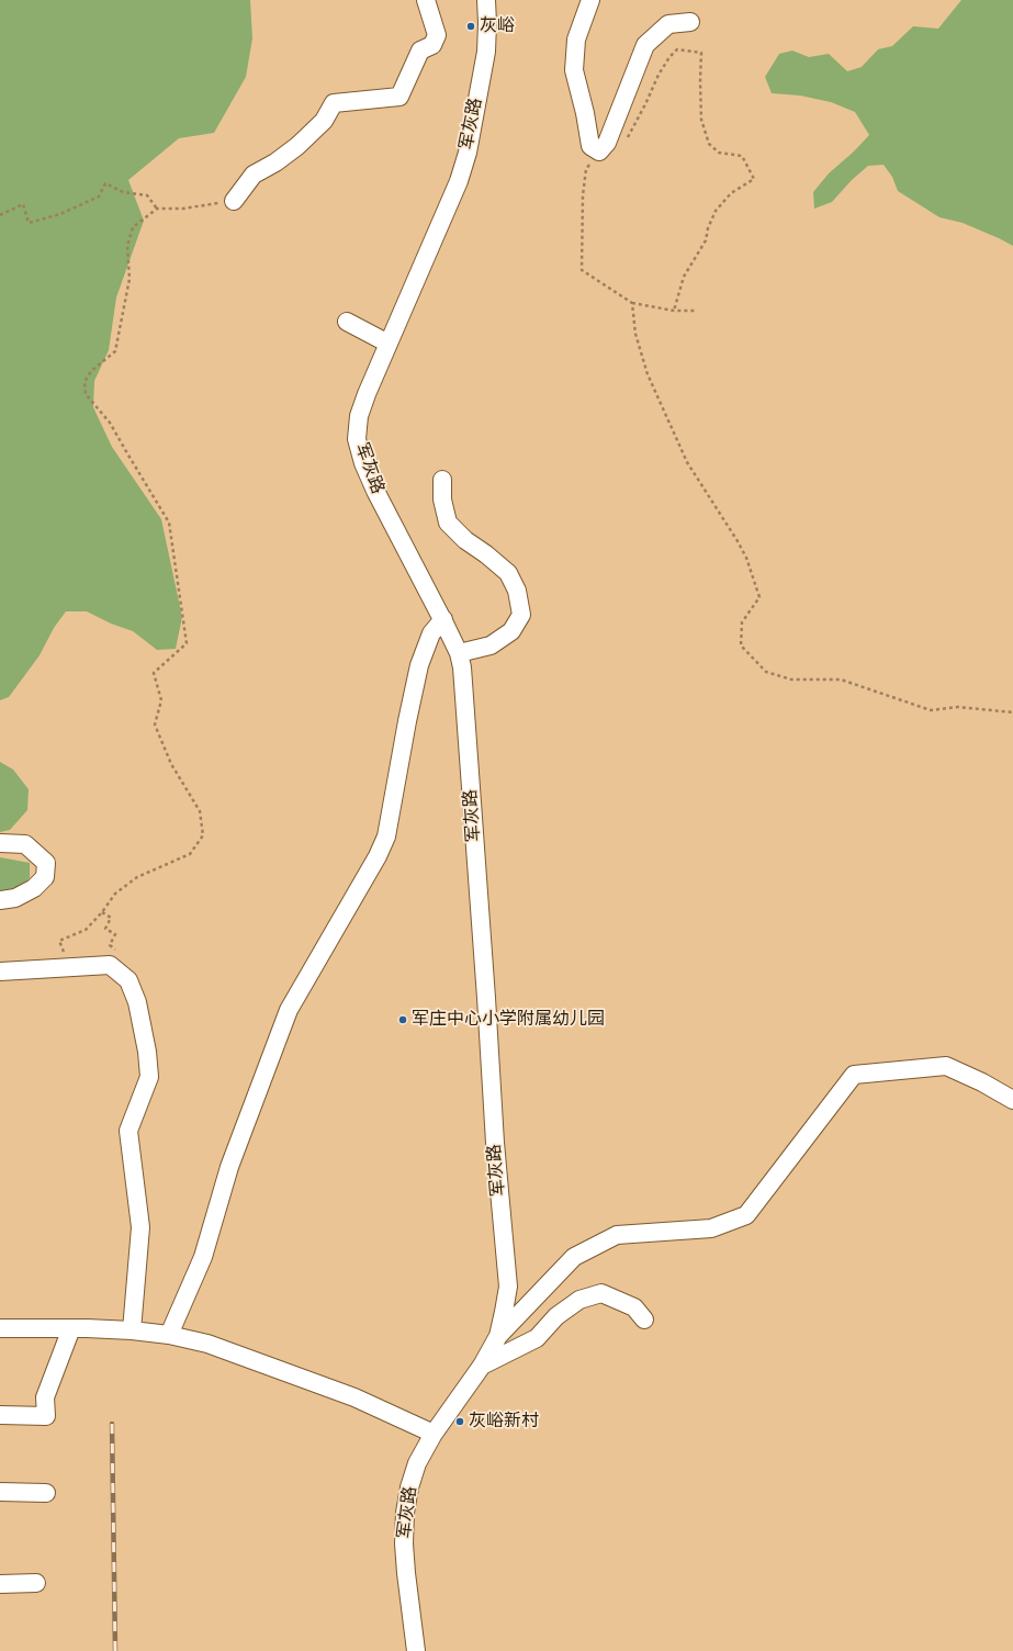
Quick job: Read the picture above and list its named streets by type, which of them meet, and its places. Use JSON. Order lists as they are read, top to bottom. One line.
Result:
{"streets":{"street":["军灰路"]},"places":["灰峪","军庄中心小学附属幼儿园","灰峪新村"]}
